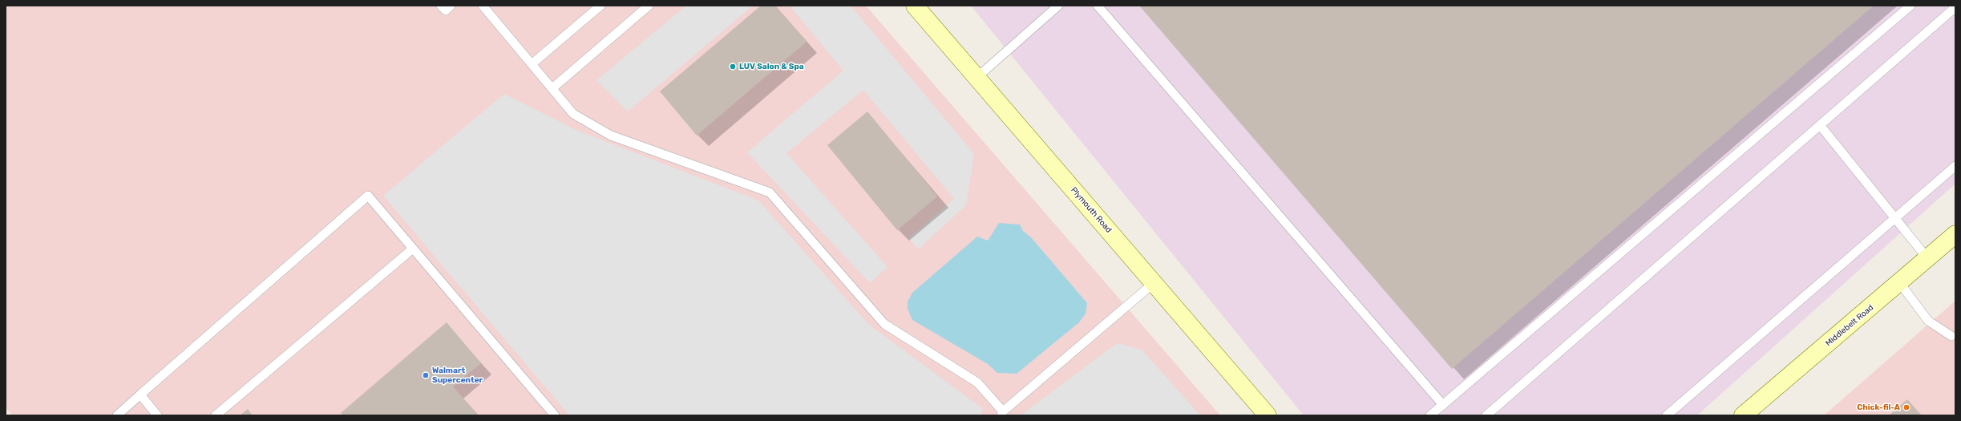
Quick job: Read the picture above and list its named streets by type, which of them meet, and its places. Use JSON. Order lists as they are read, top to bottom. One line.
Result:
{"streets":{"main road":["Plymouth Road","Middlebelt Road"]},"places":["LUV Salon & Spa","Walmart Supercenter","Chick-fil-A"]}
